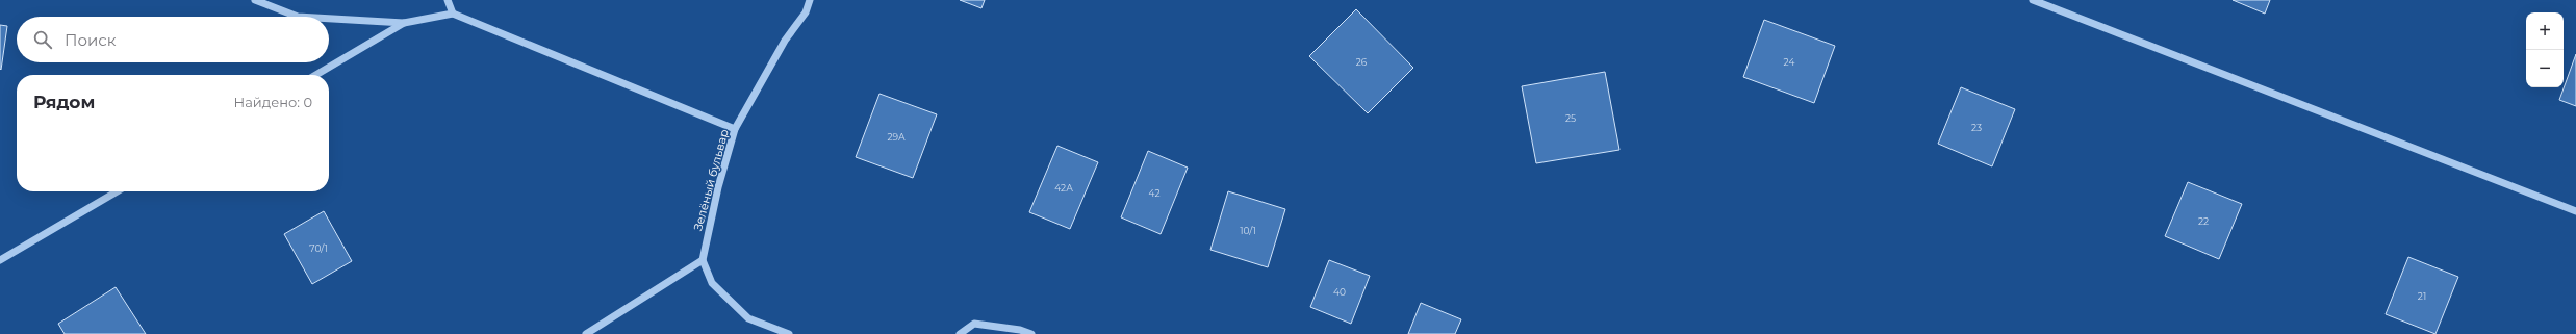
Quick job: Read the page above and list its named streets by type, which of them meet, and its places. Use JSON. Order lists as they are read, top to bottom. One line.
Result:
{"streets":{"street":["Зелёный бульвар"]},"house_numbers":["26","24","25","23","29А","42А","42","22","10/1","70/1","40","21"],"page":{"map_buttons":["+","−"],"search":"Поиск","heading":["Рядом","Найдено: 0"]}}
